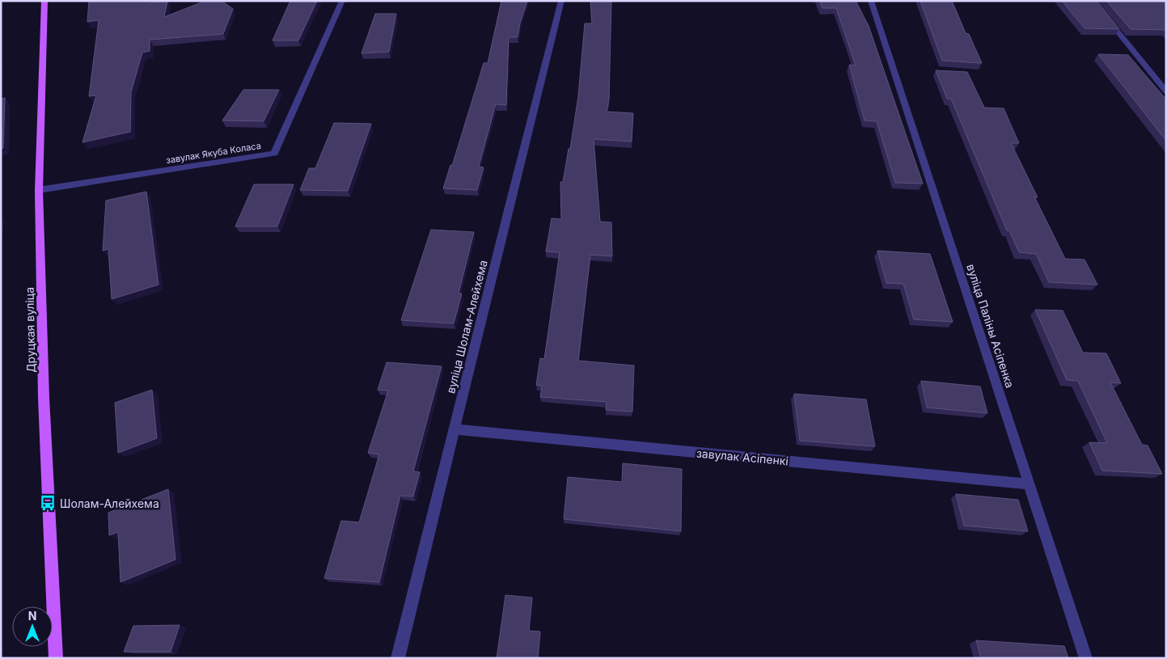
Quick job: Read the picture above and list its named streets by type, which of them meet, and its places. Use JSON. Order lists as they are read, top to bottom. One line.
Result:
{"streets":{"main road":["Друцкая вуліца"],"street":["завулак Якуба Коласа","вуліца Паліны Асіпенка","вуліца Шолам-Алейхема","завулак Асіпенкі"]},"crossings":[["завулак Якуба Коласа","Друцкая вуліца"],["вуліца Паліны Асіпенка","завулак Асіпенкі"],["вуліца Шолам-Алейхема","завулак Асіпенкі"]],"places":{"bus stop":["Шолам-Алейхема"]},"north":"top"}
